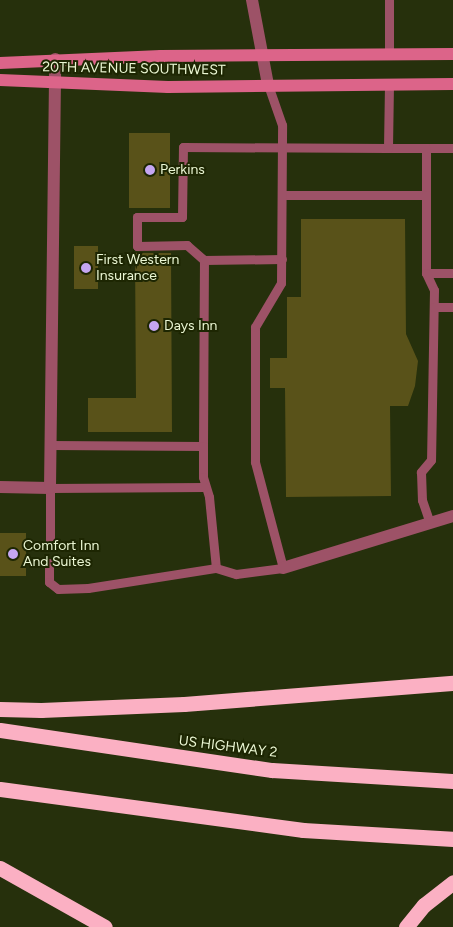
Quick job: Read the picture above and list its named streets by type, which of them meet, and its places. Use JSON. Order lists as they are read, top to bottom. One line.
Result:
{"streets":{"highway":["US HIGHWAY 2"],"street":["20TH AVENUE SOUTHWEST"]},"places":["Perkins","First Western Insurance","Days Inn","Comfort Inn And Suites"]}
